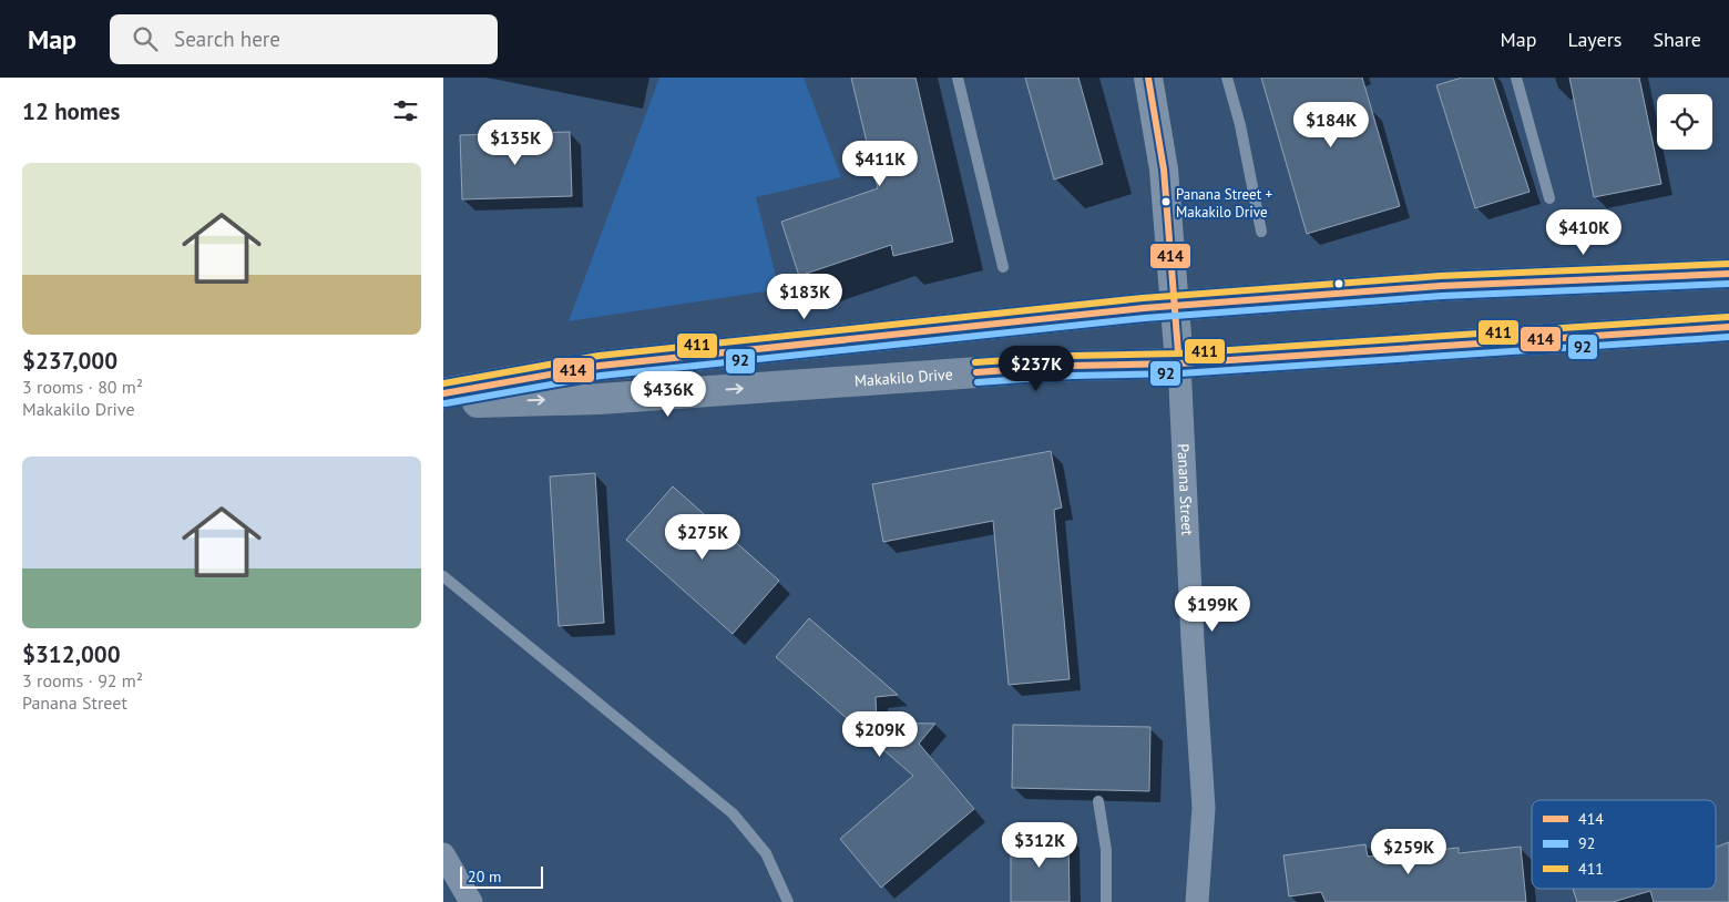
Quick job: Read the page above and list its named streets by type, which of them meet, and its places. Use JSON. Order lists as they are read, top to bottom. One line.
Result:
{"streets":{"main road":["Makakilo Drive"],"street":["Panana Street"]},"crossings":[["Makakilo Drive","Panana Street"]],"places":["Panana Street + Makakilo Drive"],"lines":["transit line 414","transit line 411","transit line 92"],"legend":["414","92","411"],"scale_bar":"20 m","page":{"header":"Map","search":"Search here","nav":["Map","Layers","Share"],"heading":"12 homes","price":["$184K","$135K","$411K","$410K","$183K","$237K","$436K","$275K","$199K","$209K","$312K","$259K"],"list":[{"name":"$237,000","note":"3 rooms · 80 m² · Makakilo Drive"},{"name":"$312,000","note":"3 rooms · 92 m² · Panana Street"}],"scale":"20 m"}}
